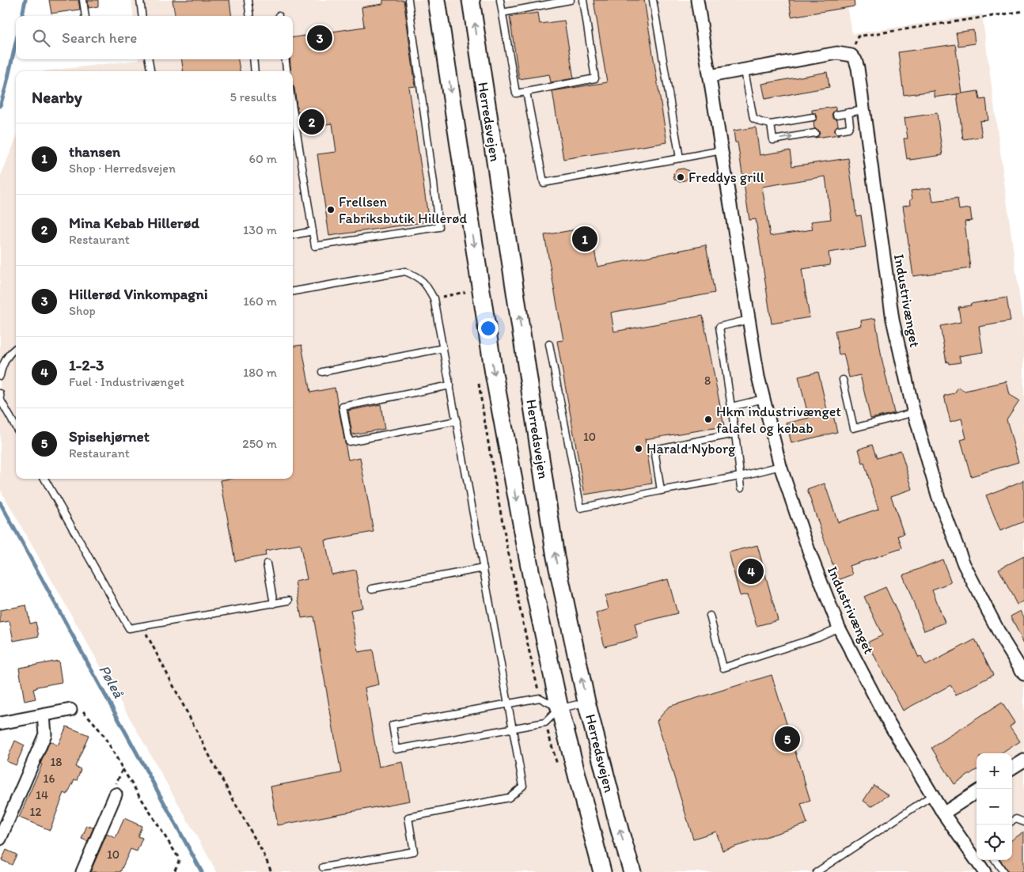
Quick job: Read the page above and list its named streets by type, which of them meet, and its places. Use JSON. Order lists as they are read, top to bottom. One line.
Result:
{"streets":{"street":["Herredsvejen","Industrivænget"]},"water":["Pøleå"],"places":["Freddys grill","Frellsen Fabriksbutik Hillerød","Hkm industrivænget falafel og kebab","Harald Nyborg"],"house_numbers":["8","10","18","16","14","12","10"],"page":{"search":"Search here","pins":["3","2","1","4","5"],"heading":["Nearby","5 results"],"list":[{"mark":"1","name":"thansen","note":"Shop · Herredsvejen","value":"60 m"},{"mark":"2","name":"Mina Kebab Hillerød","note":"Restaurant","value":"130 m"},{"mark":"3","name":"Hillerød Vinkompagni","note":"Shop","value":"160 m"},{"mark":"4","name":"1-2-3","note":"Fuel · Industrivænget","value":"180 m"},{"mark":"5","name":"Spisehjørnet","note":"Restaurant","value":"250 m"}],"map_buttons":["+","−"]}}
